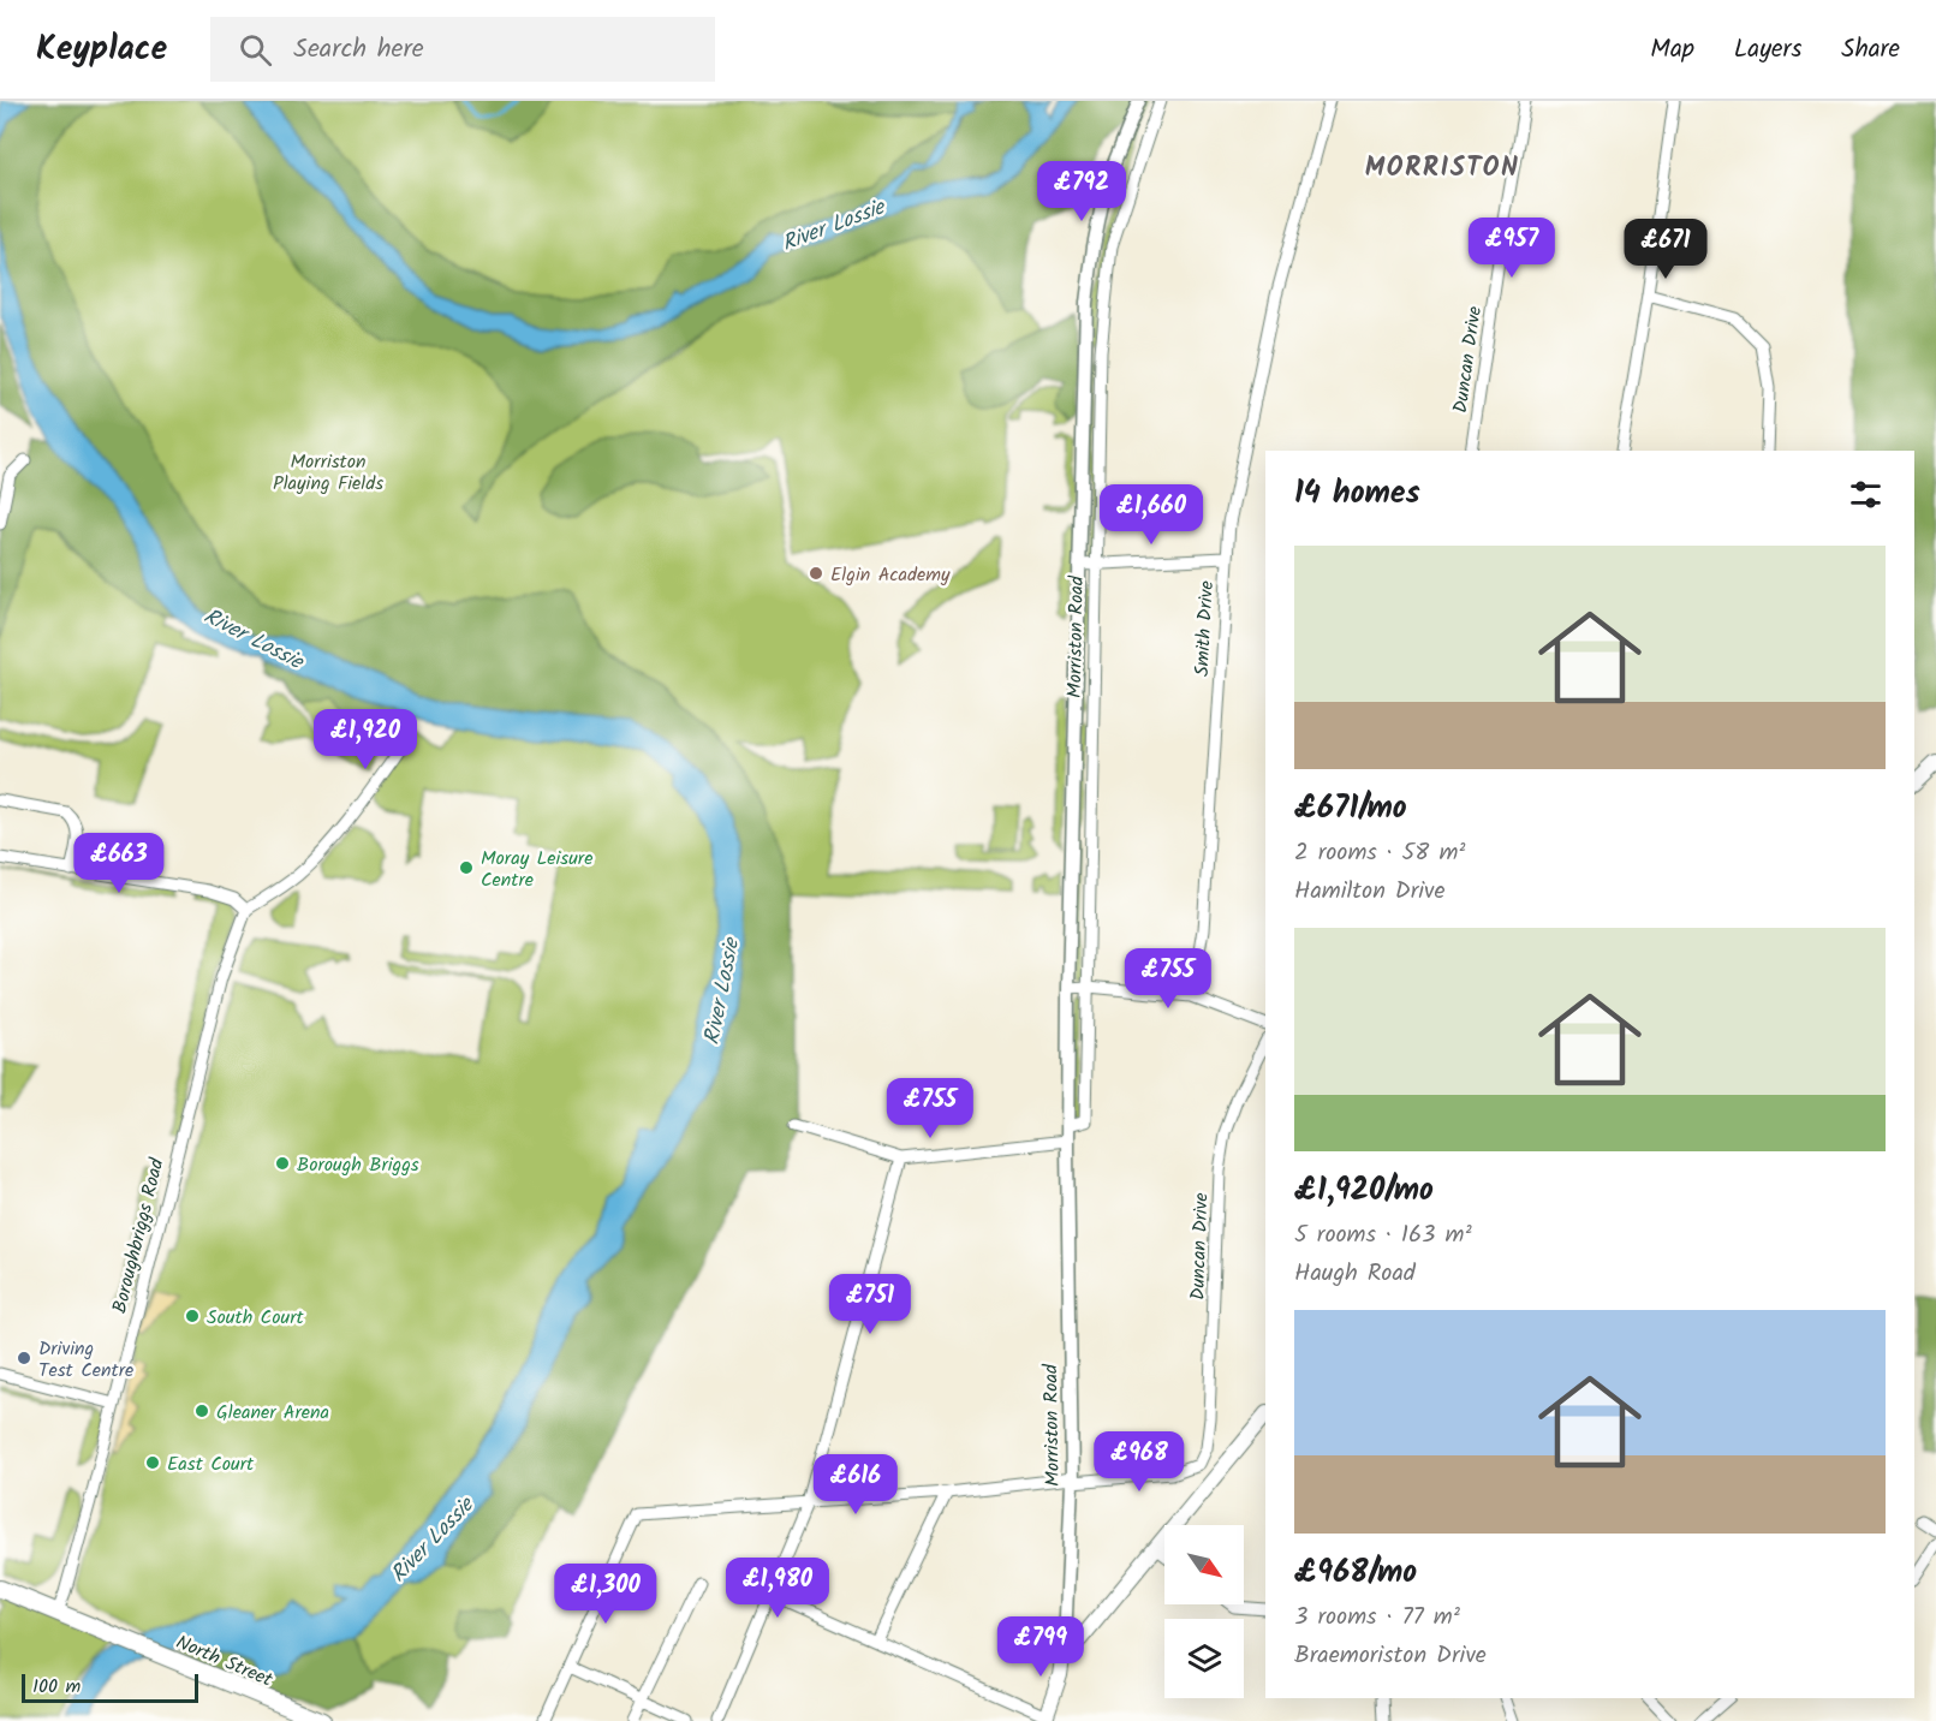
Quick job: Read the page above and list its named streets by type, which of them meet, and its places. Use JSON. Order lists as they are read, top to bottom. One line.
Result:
{"streets":{"main road":["Morriston Road","North Street"],"street":["Duncan Drive","Smith Drive","Boroughbriggs Road"]},"crossings":[["Duncan Drive","Morriston Road"],["Boroughbriggs Road","North Street"]],"districts":["MORRISTON"],"water":["River Lossie"],"parks":["Morriston Playing Fields"],"places":["Elgin Academy","Moray Leisure Centre","Borough Briggs","South Court","Driving Test Centre","Gleaner Arena","East Court"],"scale_bar":"100 m","north":"bottom right","page":{"header":"Keyplace","search":"Search here","nav":["Map","Layers","Share"],"price":["£792","£957","£671","£1,660","£1,920","£663","£755","£755","£751","£968","£616","£1,980","£1,300","£799"],"heading":"14 homes","list":[{"name":"£671/mo","note":"2 rooms · 58 m² · Hamilton Drive"},{"name":"£1,920/mo","note":"5 rooms · 163 m² · Haugh Road"},{"name":"£968/mo","note":"3 rooms · 77 m² · Braemoriston Drive"}],"scale":"100 m"}}
